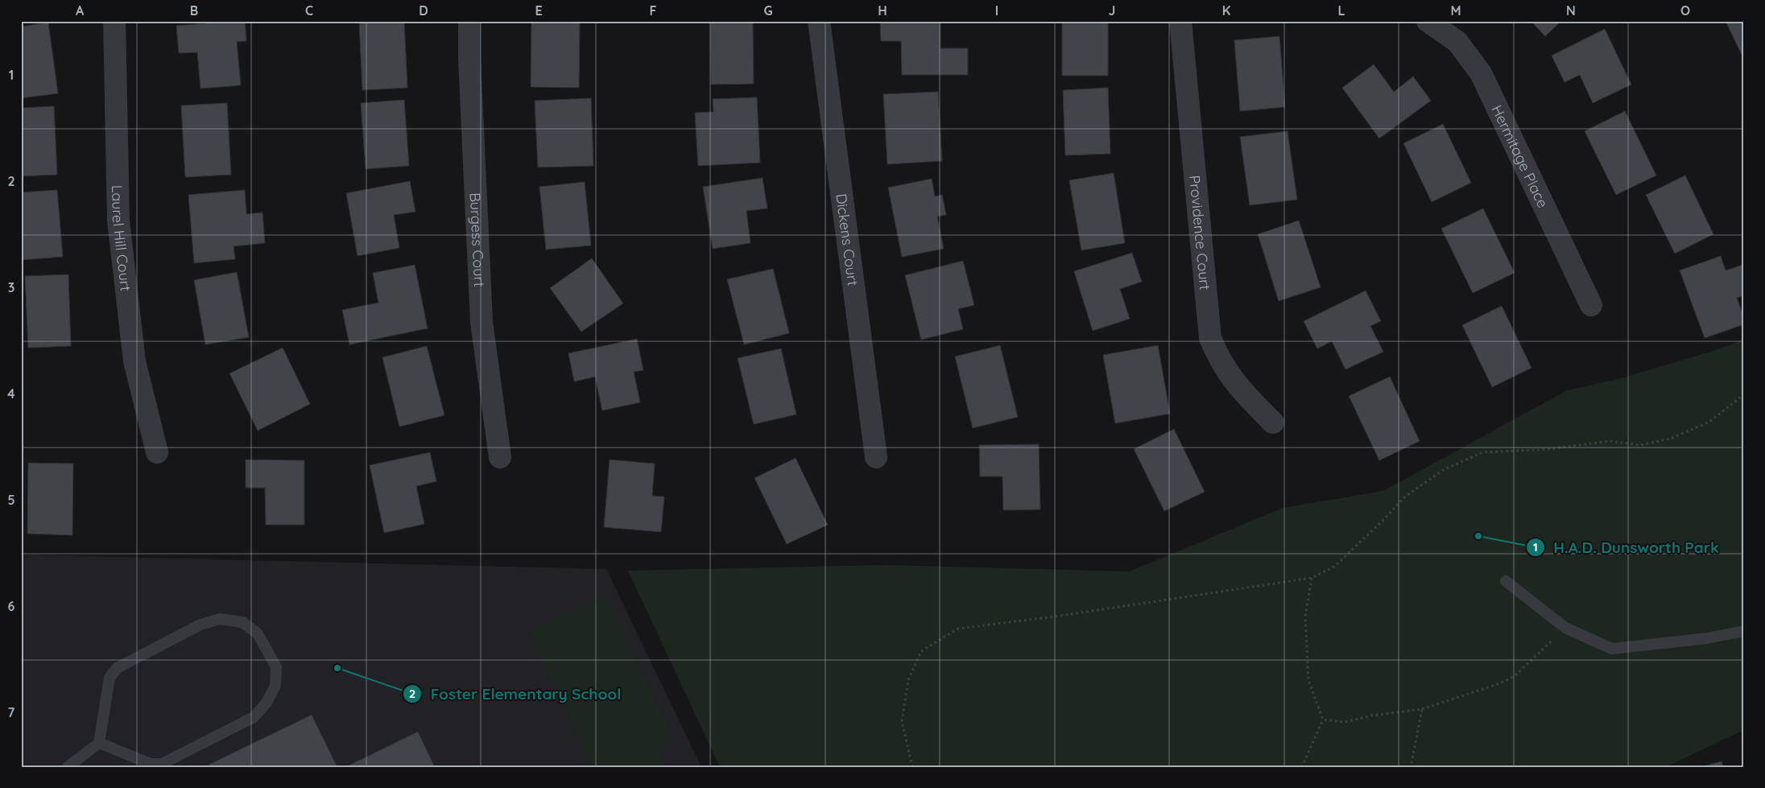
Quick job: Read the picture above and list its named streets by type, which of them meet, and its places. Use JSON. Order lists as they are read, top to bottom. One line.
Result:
{"streets":{"street":["Hermitage Place","Providence Court","Laurel Hill Court","Dickens Court","Burgess Court"]},"places":["H.A.D. Dunsworth Park","Foster Elementary School"],"grid":{"columns":["A","B","C","D","E","F","G","H","I","J","K","L","M","N","O"],"rows":["1","2","3","4","5","6","7"]}}
